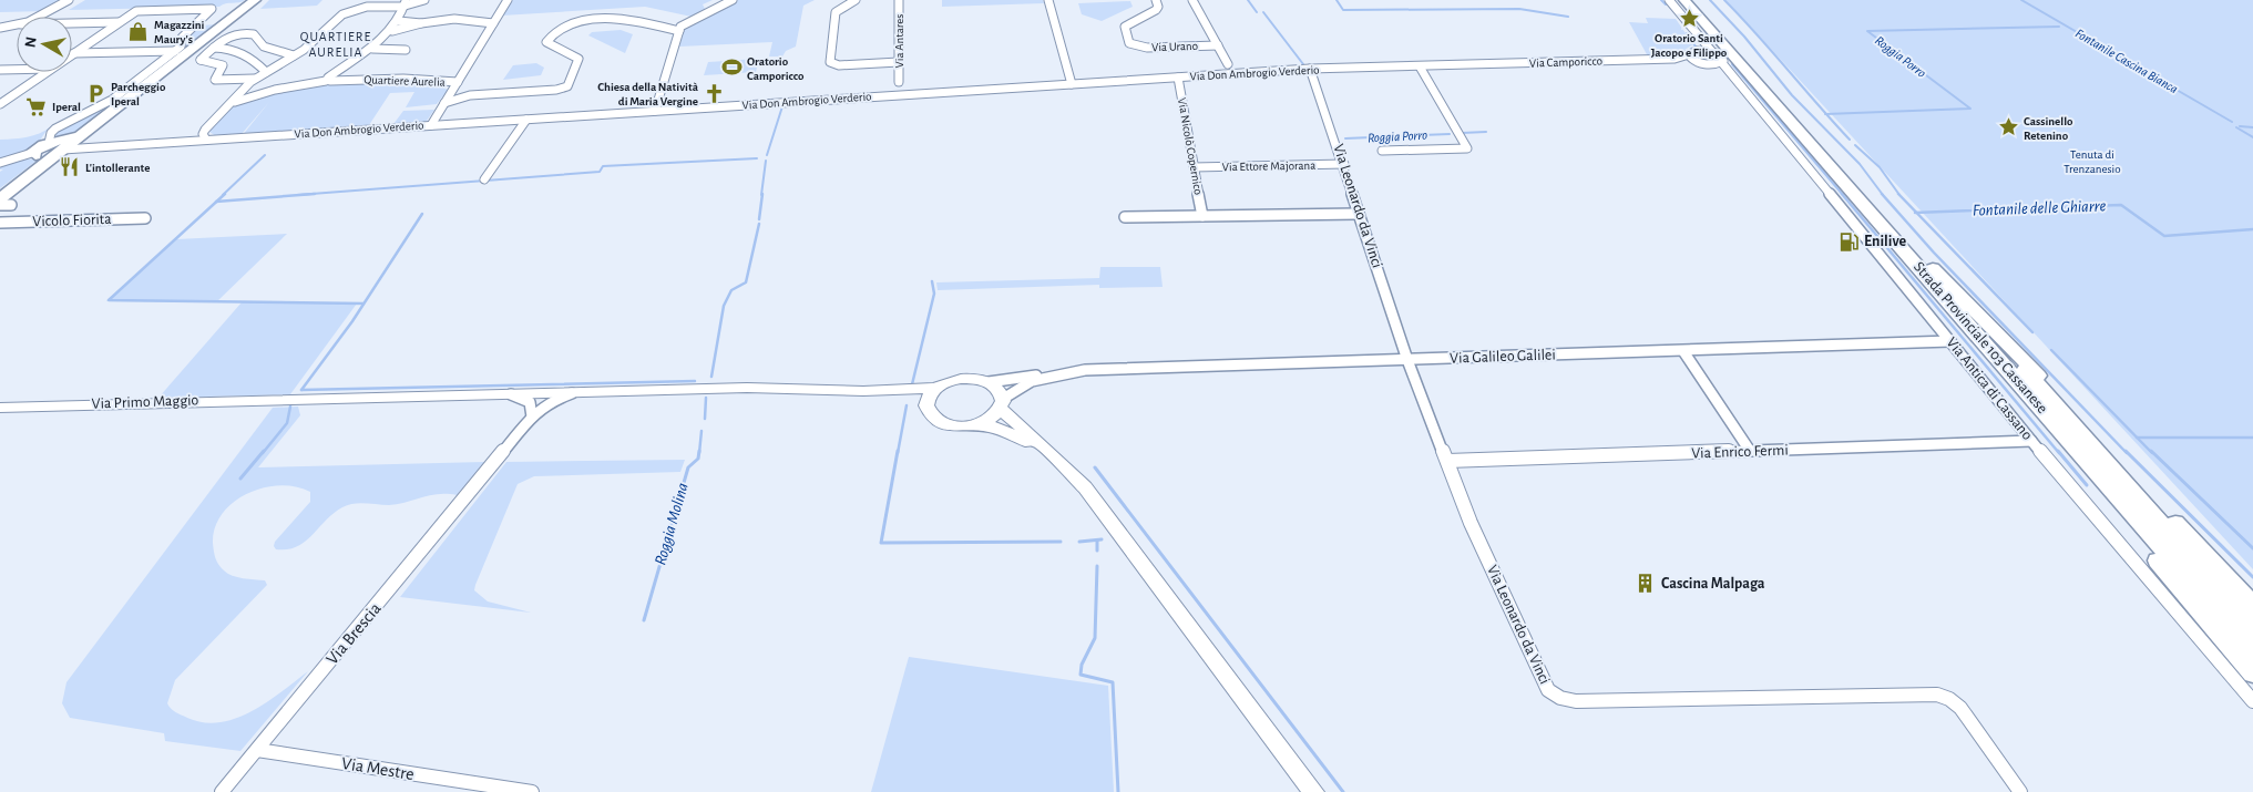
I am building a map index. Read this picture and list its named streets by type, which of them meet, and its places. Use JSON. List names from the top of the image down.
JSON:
{
  "streets": {
    "main road": ["Strada Provinciale 103 Cassanese", "Via Primo Maggio"],
    "street": [
      "Via Antares",
      "Via Urano",
      "Via Camporicco",
      "Via Don Ambrogio Verderio",
      "Quartiere Aurelia",
      "Via Nicolò Copernico",
      "Via Ettore Majorana",
      "Via Leonardo da Vinci",
      "Vicolo Fiorita",
      "Via Galileo Galilei",
      "Via Antica di Cassano",
      "Via Enrico Fermi",
      "Via Brescia",
      "Via Mestre"
    ]
  },
  "crossings": [
    ["Via Camporicco", "Via Don Ambrogio Verderio"],
    ["Via Don Ambrogio Verderio", "Quartiere Aurelia"],
    ["Via Don Ambrogio Verderio", "Via Nicolò Copernico"],
    ["Via Don Ambrogio Verderio", "Via Leonardo da Vinci"],
    ["Via Nicolò Copernico", "Via Ettore Majorana"],
    ["Via Nicolò Copernico", "Via Leonardo da Vinci"],
    ["Via Ettore Majorana", "Via Leonardo da Vinci"],
    ["Via Leonardo da Vinci", "Via Galileo Galilei"],
    ["Via Leonardo da Vinci", "Via Enrico Fermi"],
    ["Via Galileo Galilei", "Via Antica di Cassano"],
    ["Via Antica di Cassano", "Via Enrico Fermi"],
    ["Via Primo Maggio", "Via Brescia"],
    ["Via Brescia", "Via Mestre"]
  ],
  "districts": ["QUARTIERE AURELIA"],
  "water": [
    "Roggia Porro",
    "Fontanile Cascina Bianca",
    "Fontanile delle Ghiarre",
    "Roggia Molina"
  ],
  "parks": ["Tenuta di Trenzanesio"],
  "places": {
    "place": ["Oratorio Santi Jacopo e Filippo", "Cassinello Retenino"],
    "shop": ["Magazzini Maury's"],
    "sports": ["Oratorio Camporicco"],
    "parking": ["Parcheggio Iperal"],
    "church": ["Chiesa della Natività di Maria Vergine"],
    "supermarket": ["Iperal"],
    "restaurant": ["L'intollerante"],
    "fuel station": ["Enilive"],
    "building": ["Cascina Malpaga"]
  },
  "north": "left"
}
